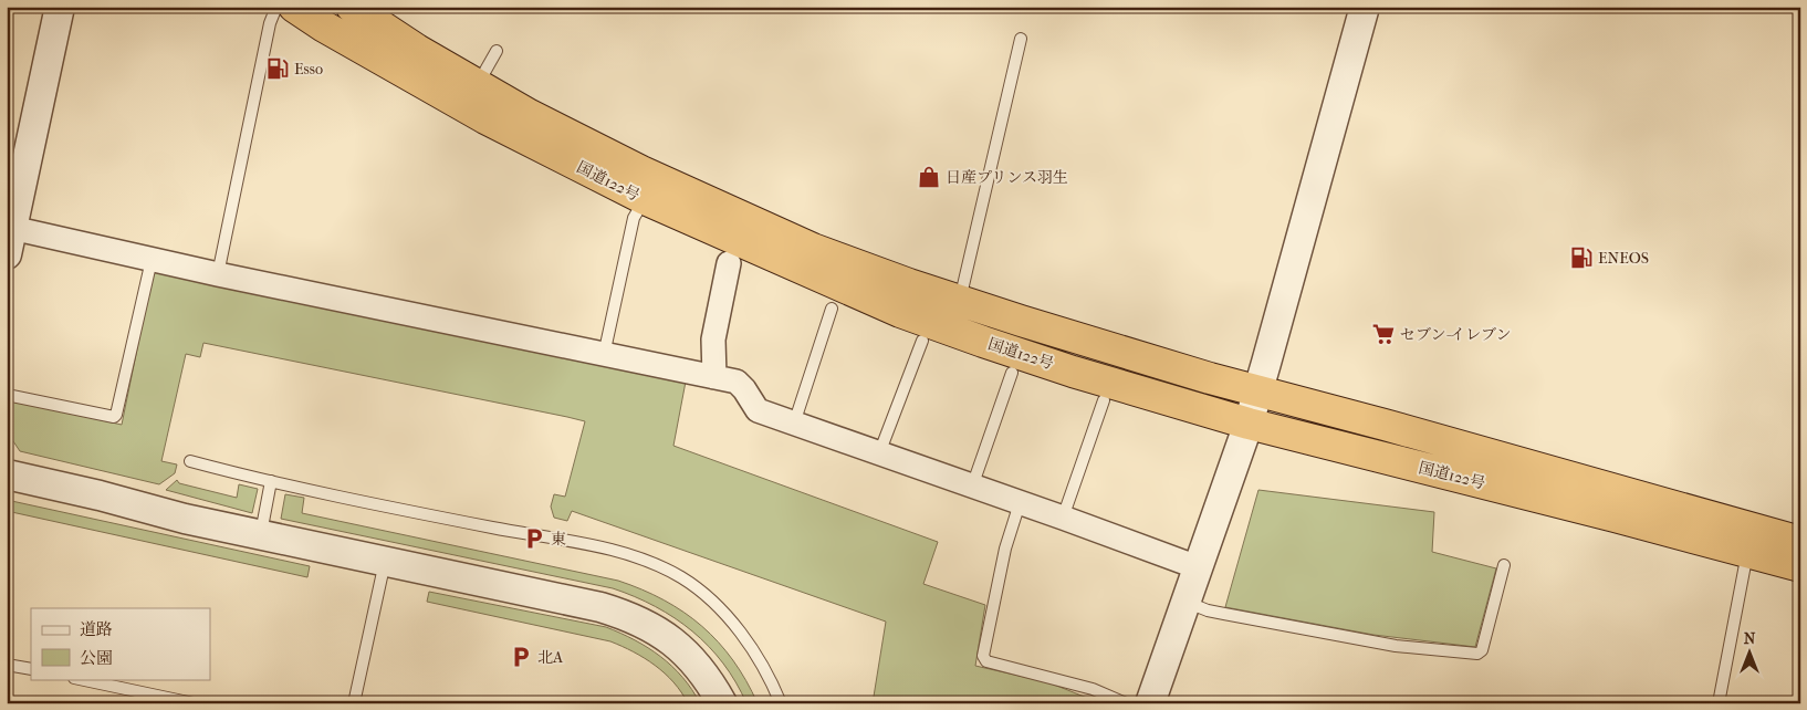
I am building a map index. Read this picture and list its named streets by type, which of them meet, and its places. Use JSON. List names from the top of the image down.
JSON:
{
  "streets": {
    "highway": ["国道122号"]
  },
  "places": {
    "fuel station": ["Esso", "ENEOS"],
    "shop": ["日産プリンス羽生"],
    "supermarket": ["セブン-イレブン"],
    "parking": ["東", "北A"]
  },
  "legend": ["道路", "公園"],
  "north": "top"
}
